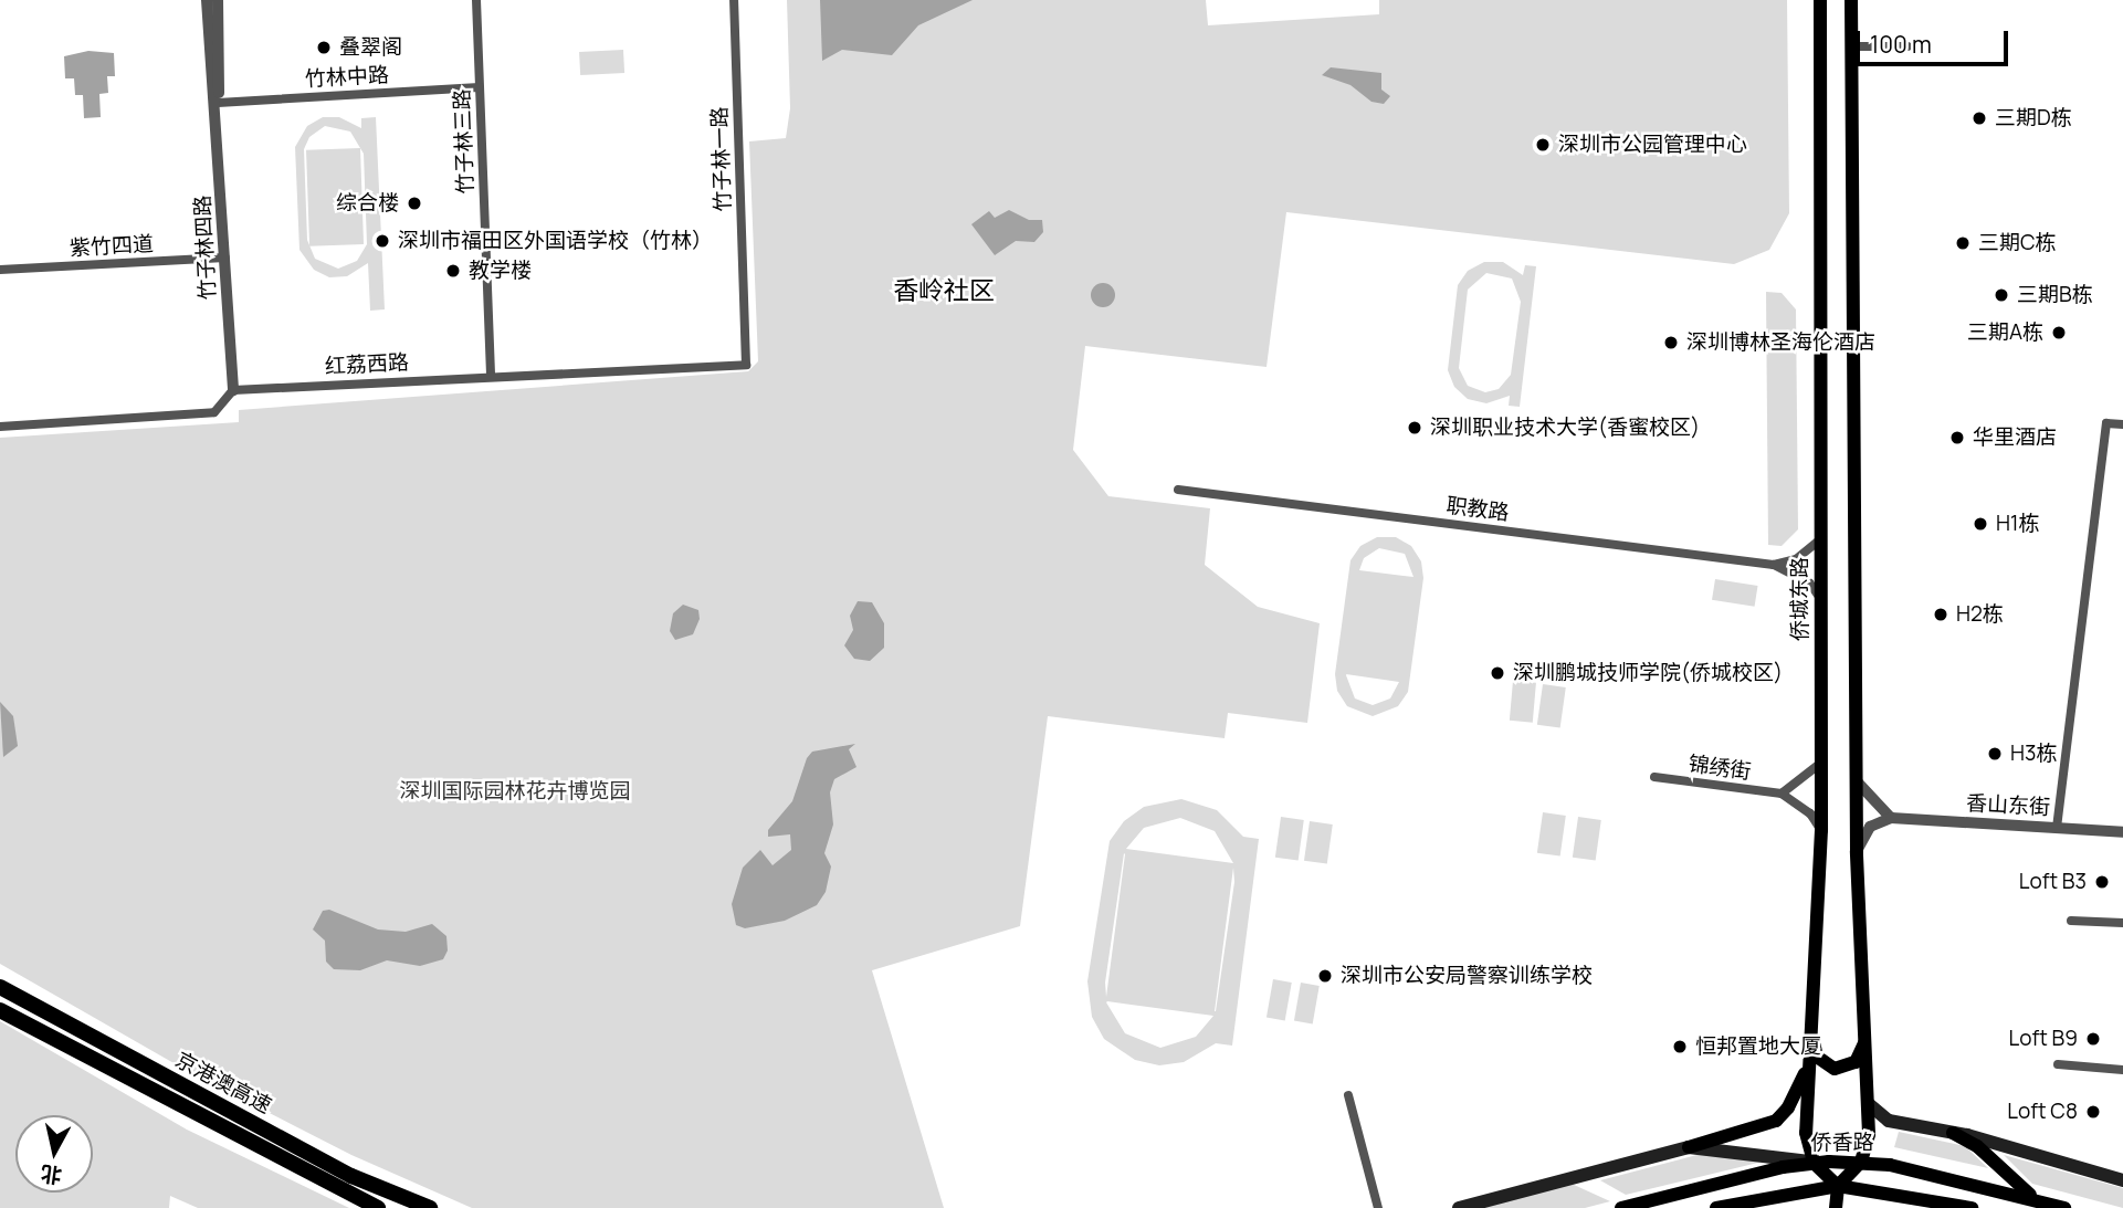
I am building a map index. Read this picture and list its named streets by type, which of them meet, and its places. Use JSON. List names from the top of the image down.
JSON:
{
  "streets": {
    "highway": ["京港澳高速"],
    "main road": ["侨城东路", "侨香路"],
    "street": [
      "竹林中路",
      "竹子林三路",
      "竹子林一路",
      "紫竹四道",
      "竹子林四路",
      "红荔西路",
      "职教路",
      "锦绣街",
      "香山东街"
    ]
  },
  "crossings": [
    ["竹林中路", "竹子林三路"],
    ["竹林中路", "竹子林四路"],
    ["竹子林三路", "红荔西路"],
    ["竹子林一路", "红荔西路"],
    ["紫竹四道", "竹子林四路"],
    ["竹子林四路", "红荔西路"],
    ["职教路", "侨城东路"],
    ["侨城东路", "锦绣街"],
    ["侨城东路", "侨香路"]
  ],
  "districts": ["香岭社区"],
  "parks": ["深圳国际园林花卉博览园"],
  "places": [
    "叠翠阁",
    "三期D栋",
    "深圳市公园管理中心",
    "综合楼",
    "深圳市福田区外国语学校（竹林）",
    "三期C栋",
    "教学楼",
    "三期B栋",
    "三期A栋",
    "深圳博林圣海伦酒店",
    "深圳职业技术大学(香蜜校区)",
    "华里酒店",
    "H1栋",
    "H2栋",
    "深圳鹏城技师学院(侨城校区)",
    "H3栋",
    "Loft B3",
    "深圳市公安局警察训练学校",
    "Loft B9",
    "恒邦置地大厦",
    "Loft C8"
  ],
  "scale_bar": "100 m",
  "north": "bottom"
}
